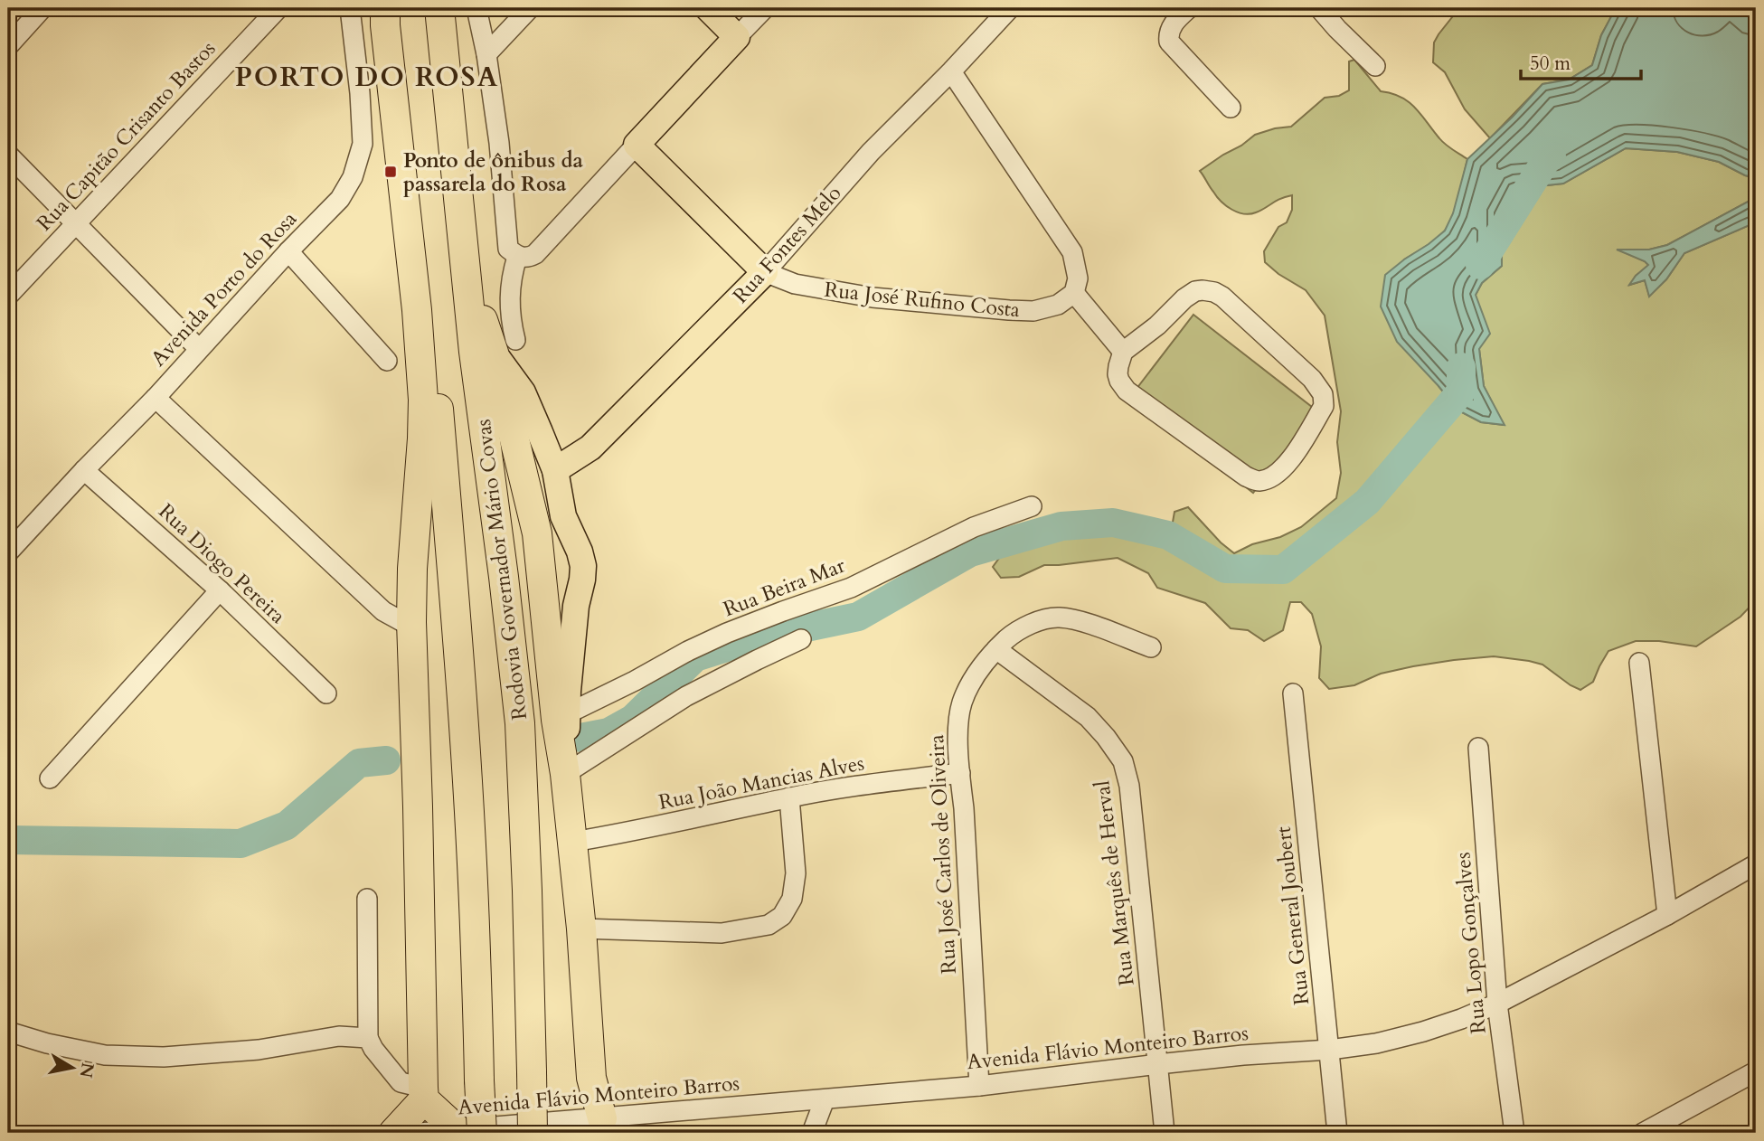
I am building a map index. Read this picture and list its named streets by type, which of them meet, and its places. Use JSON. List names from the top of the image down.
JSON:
{
  "streets": {
    "highway": ["Rodovia Governador Mário Covas"],
    "main road": ["Rua Fontes Melo", "Rua José Rufino Costa"],
    "street": [
      "Rua Capitão Crisanto Bastos",
      "Avenida Porto do Rosa",
      "Rua Diogo Pereira",
      "Rua Beira Mar",
      "Rua João Mancias Alves",
      "Rua José Carlos de Oliveira",
      "Rua Marquês de Herval",
      "Rua General Joubert",
      "Rua Lopo Gonçalves",
      "Avenida Flávio Monteiro Barros"
    ]
  },
  "crossings": [
    ["Rua Fontes Melo", "Rua José Rufino Costa"],
    ["Avenida Porto do Rosa", "Rua Diogo Pereira"],
    ["Rodovia Governador Mário Covas", "Avenida Flávio Monteiro Barros"],
    ["Rua João Mancias Alves", "Rua José Carlos de Oliveira"],
    ["Rua José Carlos de Oliveira", "Rua Marquês de Herval"],
    ["Rua José Carlos de Oliveira", "Avenida Flávio Monteiro Barros"],
    ["Rua Marquês de Herval", "Avenida Flávio Monteiro Barros"],
    ["Rua General Joubert", "Avenida Flávio Monteiro Barros"],
    ["Rua Lopo Gonçalves", "Avenida Flávio Monteiro Barros"]
  ],
  "districts": ["PORTO DO ROSA"],
  "places": {
    "transit": ["Ponto de ônibus da passarela do Rosa"]
  },
  "scale_bar": "50 m",
  "north": "right"
}
